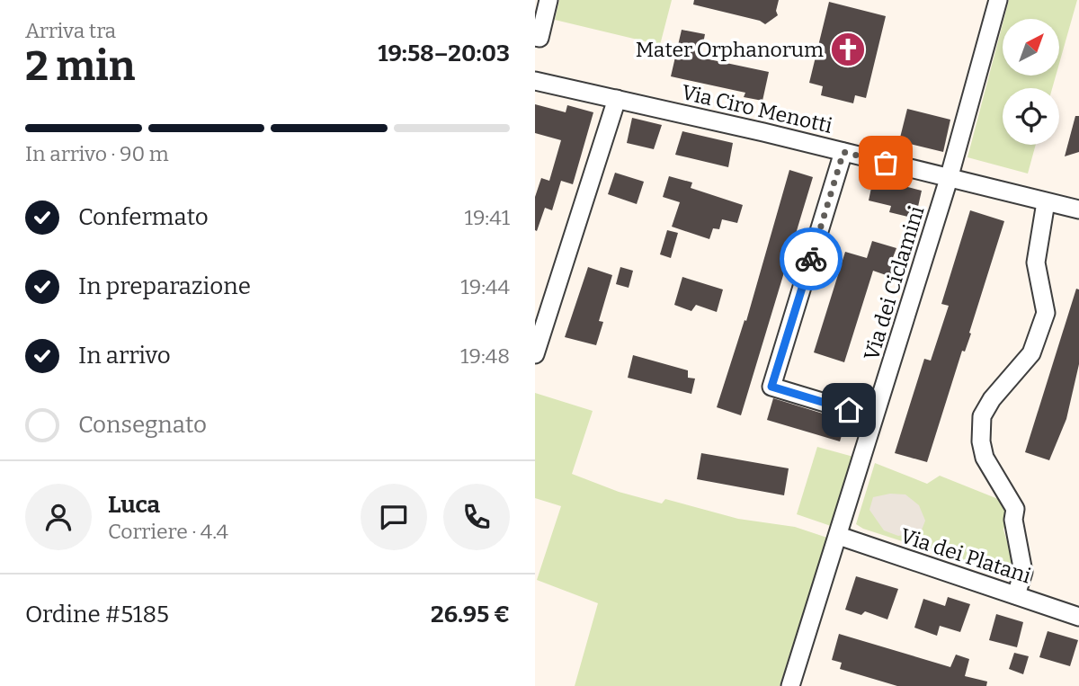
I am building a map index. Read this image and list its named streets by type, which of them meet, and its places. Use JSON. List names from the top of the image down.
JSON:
{
  "streets": {
    "street": ["Via Ciro Menotti", "Via dei Ciclamini", "Via dei Platani"]
  },
  "crossings": [
    ["Via Ciro Menotti", "Via dei Ciclamini"],
    ["Via dei Ciclamini", "Via dei Platani"]
  ],
  "places": {
    "church": ["Mater Orphanorum"]
  },
  "north": "top right",
  "page": {
    "heading": ["2 min", "Arriva tra", "19:58–20:03"],
    "panel": [
      "Luca",
      "Corriere · 4.4",
      "Ordine #5185",
      "26.95 €"
    ],
    "bar": "In arrivo · 90 m",
    "list": [
      ["Confermato", "19:41"],
      ["In preparazione", "19:44"],
      ["In arrivo", "19:48"],
      "Consegnato"
    ]
  }
}
